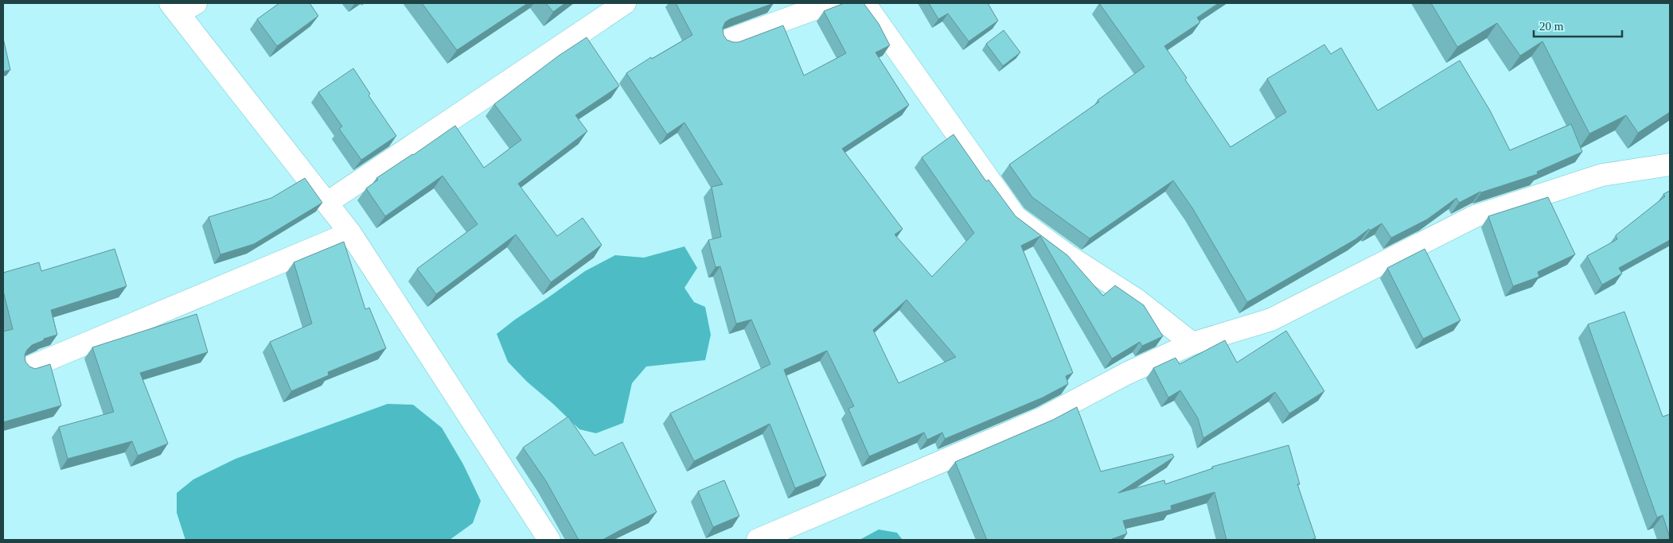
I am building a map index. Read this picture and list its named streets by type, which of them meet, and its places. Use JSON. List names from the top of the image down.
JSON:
{
  "scale_bar": "20 m"
}
